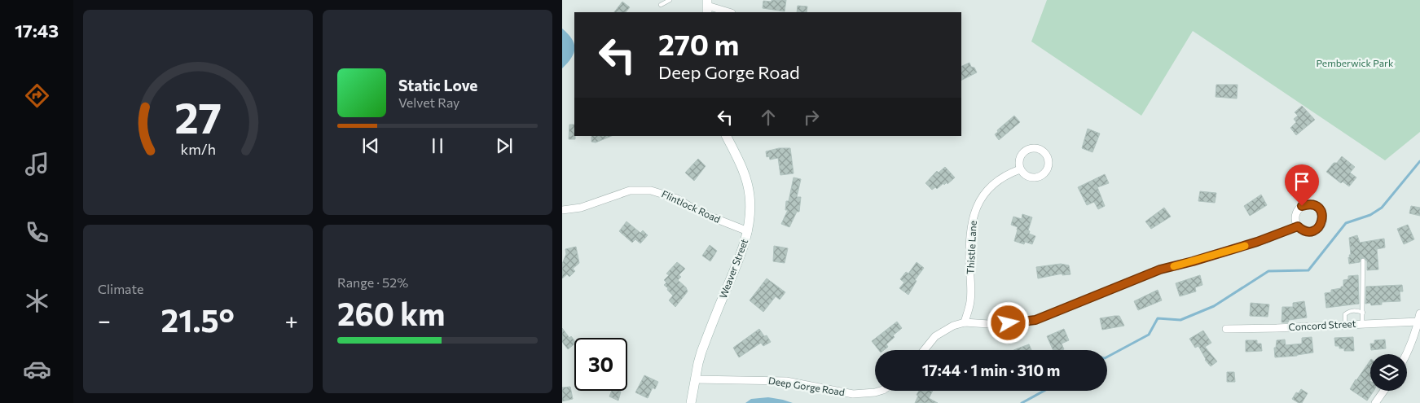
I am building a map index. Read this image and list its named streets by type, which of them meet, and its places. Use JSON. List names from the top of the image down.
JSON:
{
  "streets": {
    "street": [
      "Flintlock Road",
      "Thistle Lane",
      "Weaver Street",
      "Concord Street",
      "Deep Gorge Road"
    ]
  },
  "crossings": [
    ["Flintlock Road", "Weaver Street"],
    ["Weaver Street", "Deep Gorge Road"]
  ],
  "parks": ["Pemberwick Park"],
  "page": {
    "tabs": "17:43",
    "turn": ["270 m", "Deep Gorge Road"],
    "song": ["Static Love", "Velvet Ray"],
    "tile": [
      "Climate",
      ["Range · 52%", "260 km"]
    ],
    "heat": ["−", "21.5°", "+"],
    "limit": "30",
    "trip": "17:44 · 1 min · 310 m",
    "gauge": ["27", "km/h"]
  }
}
